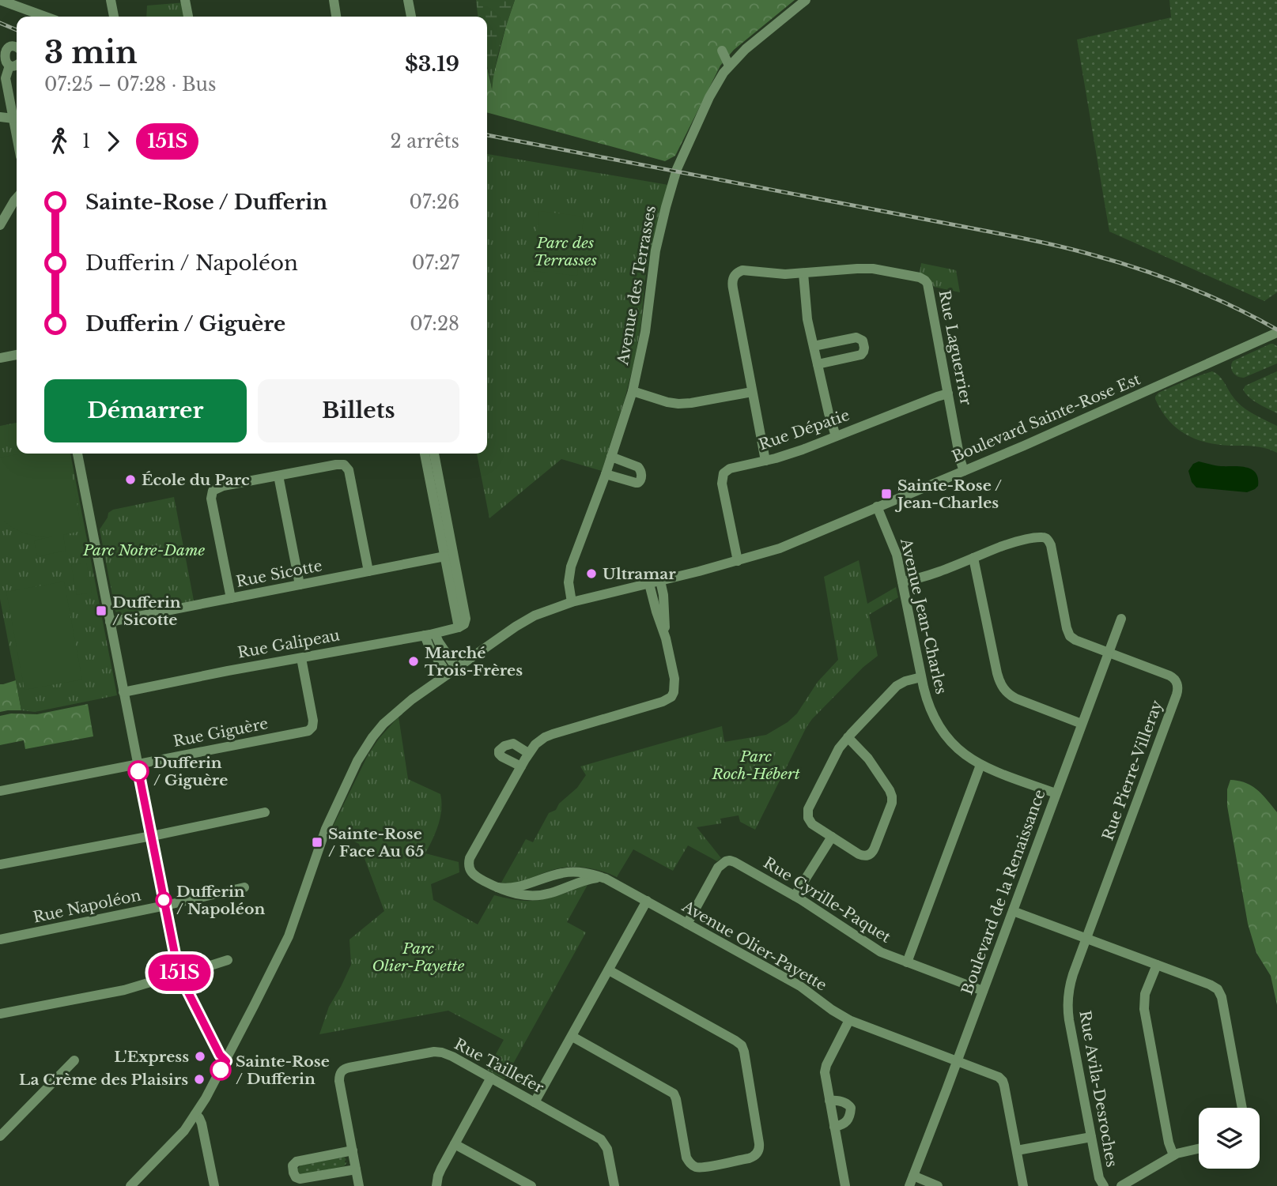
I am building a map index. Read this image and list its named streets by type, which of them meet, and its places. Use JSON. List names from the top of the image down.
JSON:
{
  "streets": {
    "street": [
      "Avenue des Terrasses",
      "Rue Laguerrier",
      "Boulevard Sainte-Rose Est",
      "Rue Dépatie",
      "Rue Sicotte",
      "Avenue Jean-Charles",
      "Rue Galipeau",
      "Rue Giguère",
      "Rue Pierre-Villeray",
      "Boulevard de la Renaissance",
      "Rue Cyrille-Paquet",
      "Rue Napoléon",
      "Avenue Olier-Payette",
      "Rue Taillefer",
      "Rue Avila-Desroches"
    ]
  },
  "crossings": [
    ["Avenue des Terrasses", "Boulevard Sainte-Rose Est"],
    ["Rue Laguerrier", "Boulevard Sainte-Rose Est"],
    ["Rue Laguerrier", "Rue Dépatie"],
    ["Boulevard Sainte-Rose Est", "Rue Dépatie"],
    ["Boulevard Sainte-Rose Est", "Avenue Jean-Charles"],
    ["Rue Sicotte", "Rue Galipeau"],
    ["Avenue Jean-Charles", "Boulevard de la Renaissance"],
    ["Rue Galipeau", "Rue Giguère"],
    ["Rue Pierre-Villeray", "Boulevard de la Renaissance"],
    ["Rue Pierre-Villeray", "Rue Avila-Desroches"],
    ["Boulevard de la Renaissance", "Rue Cyrille-Paquet"],
    ["Boulevard de la Renaissance", "Avenue Olier-Payette"],
    ["Rue Cyrille-Paquet", "Avenue Olier-Payette"]
  ],
  "parks": [
    "Parc des Terrasses",
    "Parc Notre-Dame",
    "Parc Roch-Hébert",
    "Parc Olier-Payette"
  ],
  "places": {
    "other": [
      "École du Parc",
      "Ultramar",
      "Marché Trois-Frères",
      "Dufferin / Giguère",
      "Dufferin / Napoléon",
      "L'Express",
      "Sainte-Rose / Dufferin",
      "La Crème des Plaisirs"
    ],
    "transit": ["Sainte-Rose / Jean-Charles", "Dufferin / Sicotte", "Sainte-Rose / Face Au 65"]
  },
  "lines": ["bus line 151S"],
  "page": {
    "on_map": "151S",
    "heading": ["3 min", "07:25 – 07:28 · Bus", "$3.19"],
    "legs": ["1", "151S", "2 arrêts"],
    "list": [
      {
        "name": "Sainte-Rose / Dufferin",
        "value": "07:26"
      },
      {
        "name": "Dufferin / Napoléon",
        "value": "07:27"
      },
      {
        "name": "Dufferin / Giguère",
        "value": "07:28"
      }
    ],
    "buttons": ["Démarrer", "Billets"]
  }
}
